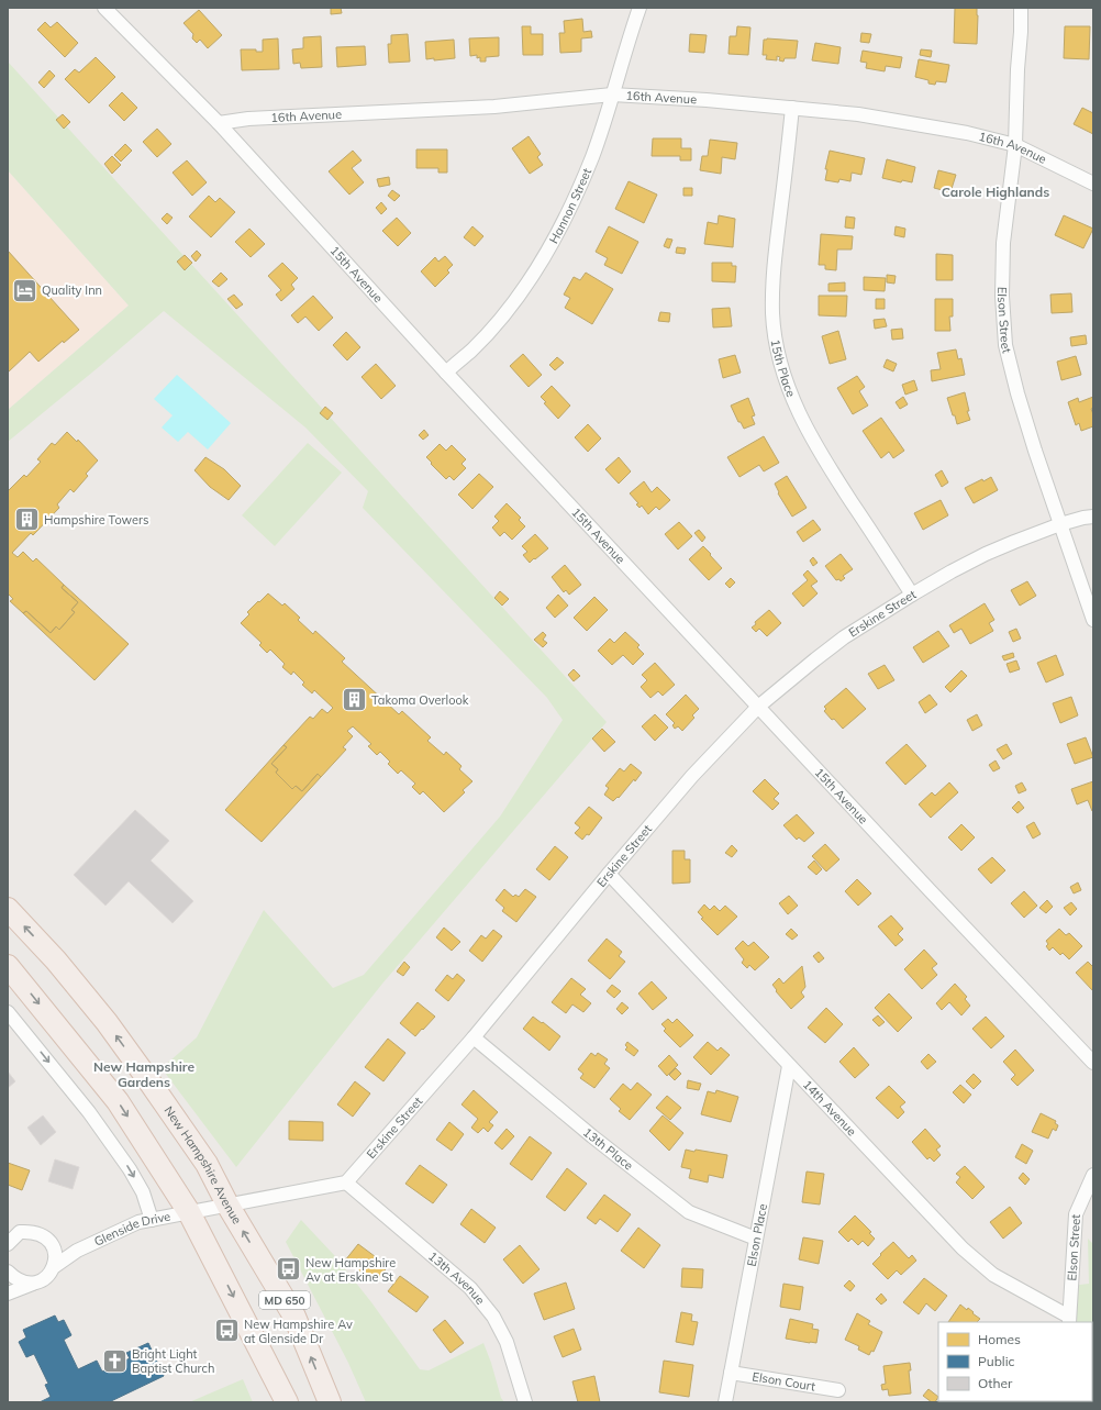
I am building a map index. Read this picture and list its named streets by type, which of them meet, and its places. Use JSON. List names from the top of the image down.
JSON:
{
  "streets": {
    "main road": ["New Hampshire Avenue", "MD 650"],
    "street": [
      "16th Avenue",
      "Hannon Street",
      "15th Avenue",
      "Elson Street",
      "15th Place",
      "Erskine Street",
      "14th Avenue",
      "13th Place",
      "Glenside Drive",
      "Elson Place",
      "13th Avenue",
      "Elson Court"
    ]
  },
  "crossings": [
    ["16th Avenue", "Hannon Street"],
    ["16th Avenue", "15th Avenue"],
    ["16th Avenue", "Elson Street"],
    ["16th Avenue", "15th Place"],
    ["Hannon Street", "15th Avenue"],
    ["15th Avenue", "Erskine Street"],
    ["Elson Street", "Erskine Street"],
    ["Elson Street", "14th Avenue"],
    ["15th Place", "Erskine Street"],
    ["Erskine Street", "14th Avenue"],
    ["Erskine Street", "13th Place"],
    ["Erskine Street", "13th Avenue"],
    ["14th Avenue", "Elson Place"],
    ["13th Place", "Elson Place"],
    ["Glenside Drive", "MD 650"],
    ["Elson Place", "Elson Court"]
  ],
  "districts": ["Carole Highlands", "New Hampshire Gardens"],
  "places": {
    "hotel": ["Quality Inn"],
    "building": ["Hampshire Towers", "Takoma Overlook"],
    "bus stop": ["New Hampshire Av at Erskine St", "New Hampshire Av at Glenside Dr"],
    "church": ["Bright Light Baptist Church"]
  },
  "legend": ["Homes", "Public", "Other"]
}
